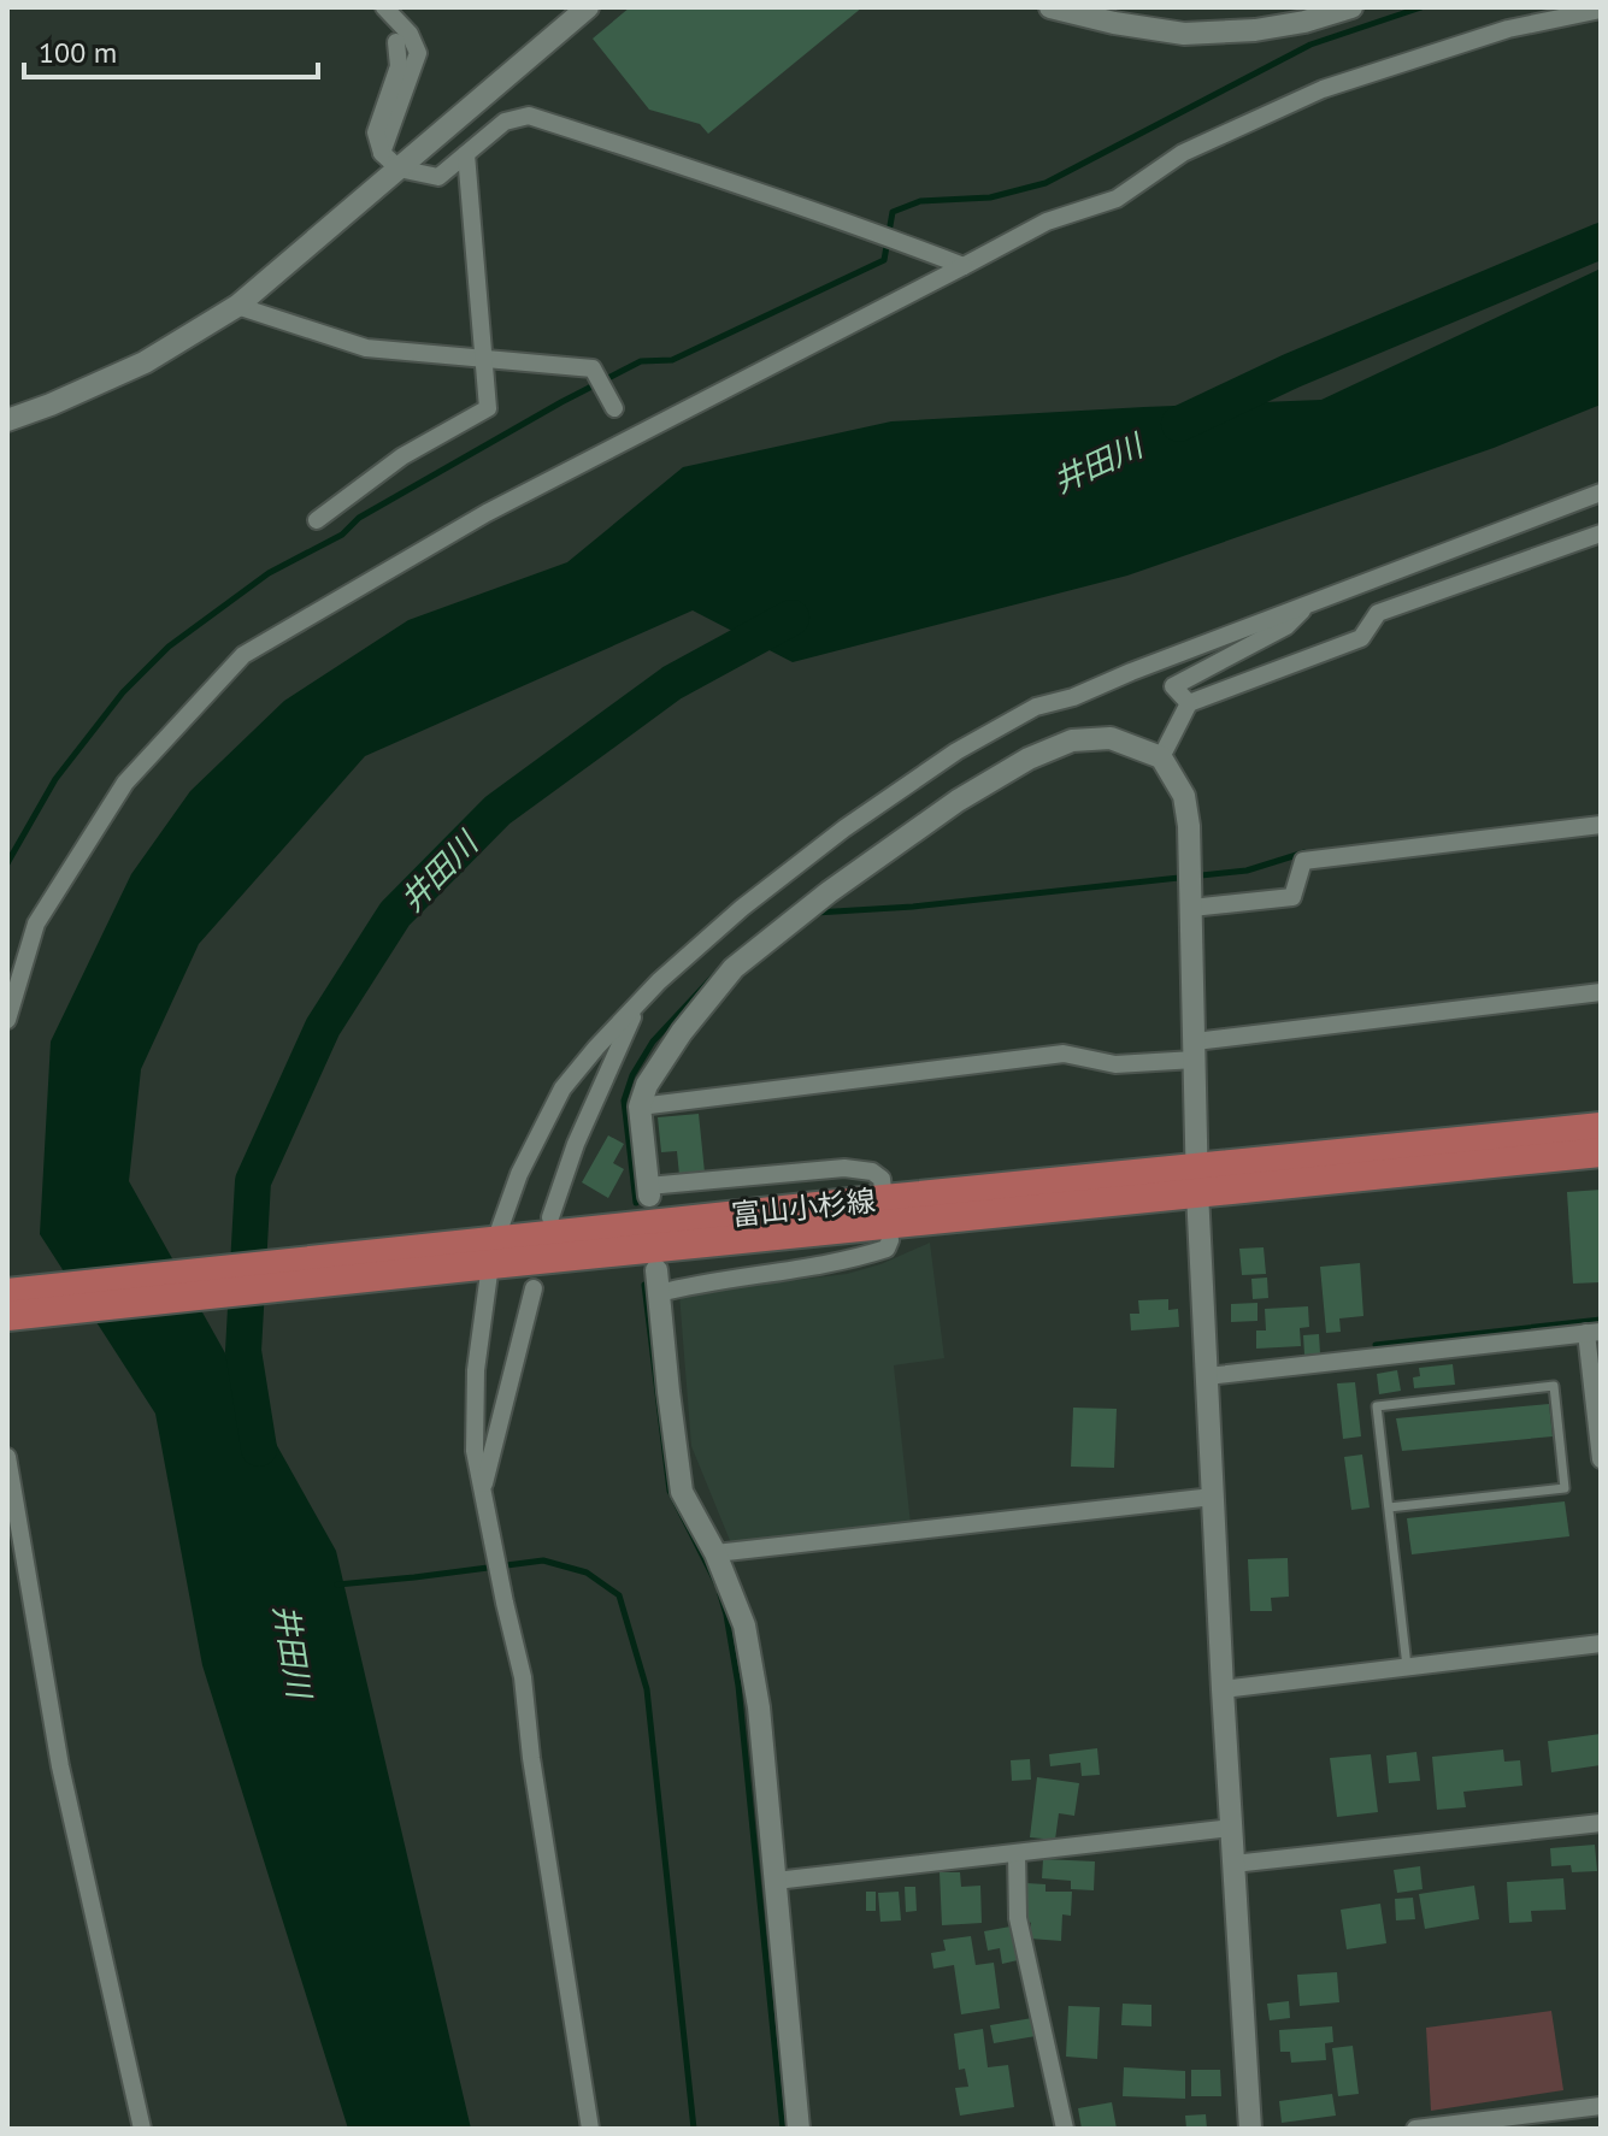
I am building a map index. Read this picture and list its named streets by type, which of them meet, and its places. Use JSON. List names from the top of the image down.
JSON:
{
  "streets": {
    "main road": ["富山小杉線"]
  },
  "water": ["井田川"],
  "scale_bar": "100 m"
}
